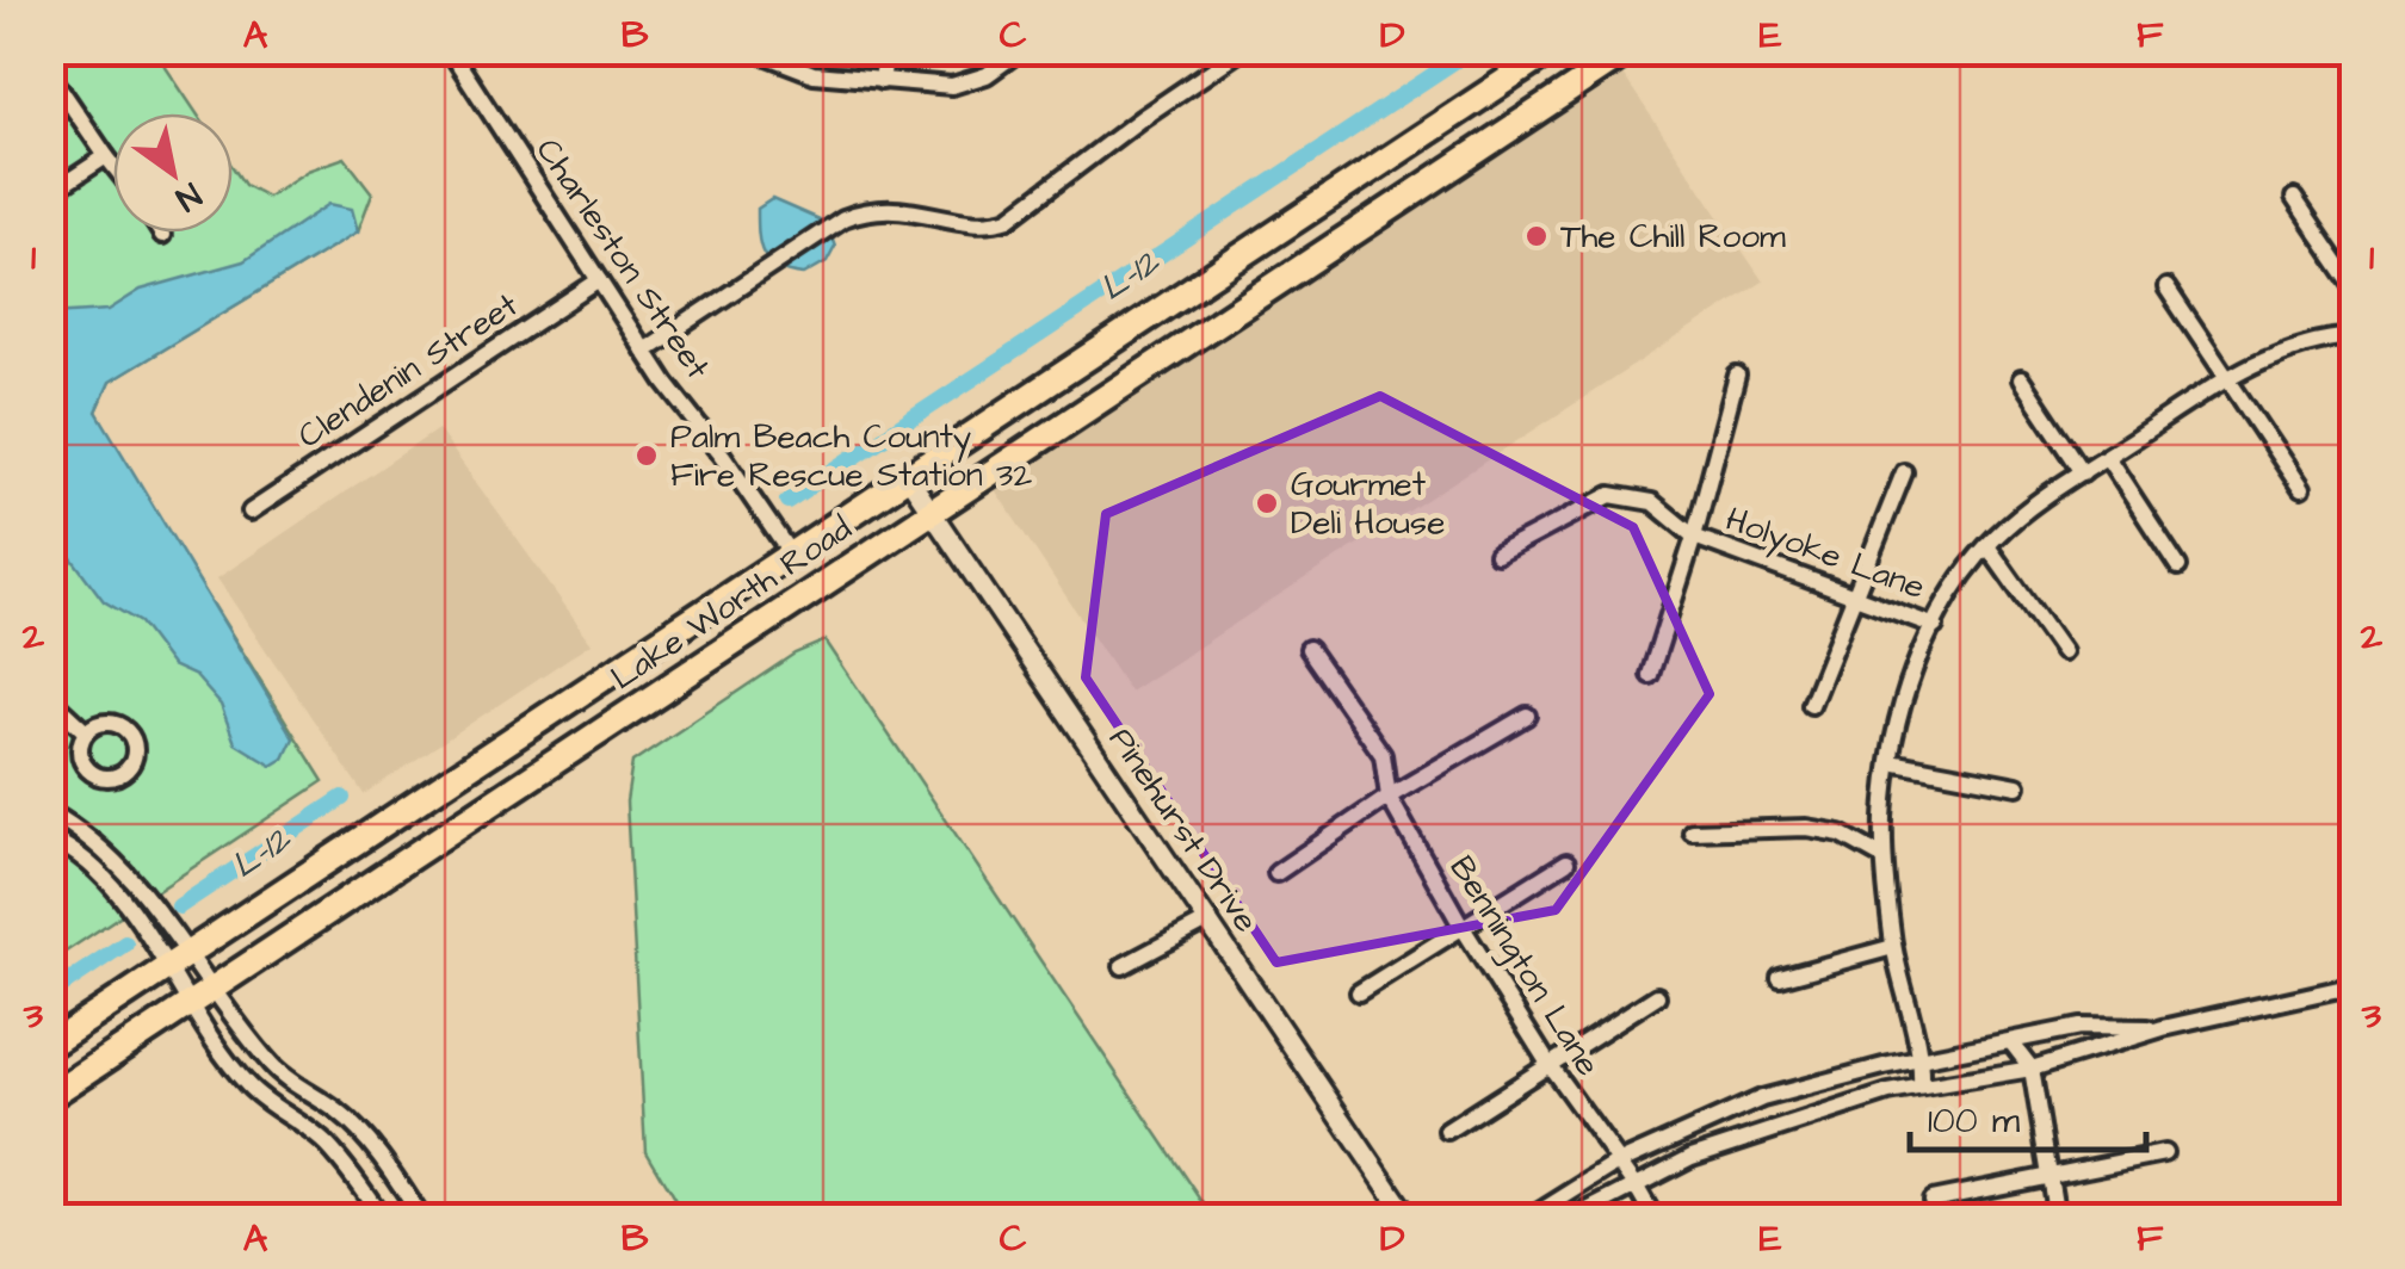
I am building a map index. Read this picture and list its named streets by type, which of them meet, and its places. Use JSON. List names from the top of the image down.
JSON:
{
  "streets": {
    "main road": ["Lake Worth Road"],
    "street": [
      "Charleston Street",
      "Clendenin Street",
      "Holyoke Lane",
      "Pinehurst Drive",
      "Bennington Lane"
    ]
  },
  "crossings": [
    ["Charleston Street", "Clendenin Street"],
    ["Charleston Street", "Lake Worth Road"],
    ["Lake Worth Road", "Pinehurst Drive"]
  ],
  "water": ["L-12"],
  "places": ["The Chill Room", "Palm Beach County Fire Rescue Station 32", "Gourmet Deli House"],
  "scale_bar": "100 m",
  "north": "bottom right",
  "grid": {
    "columns": [
      "A",
      "B",
      "C",
      "D",
      "E",
      "F"
    ],
    "rows": ["1", "2", "3"]
  }
}
